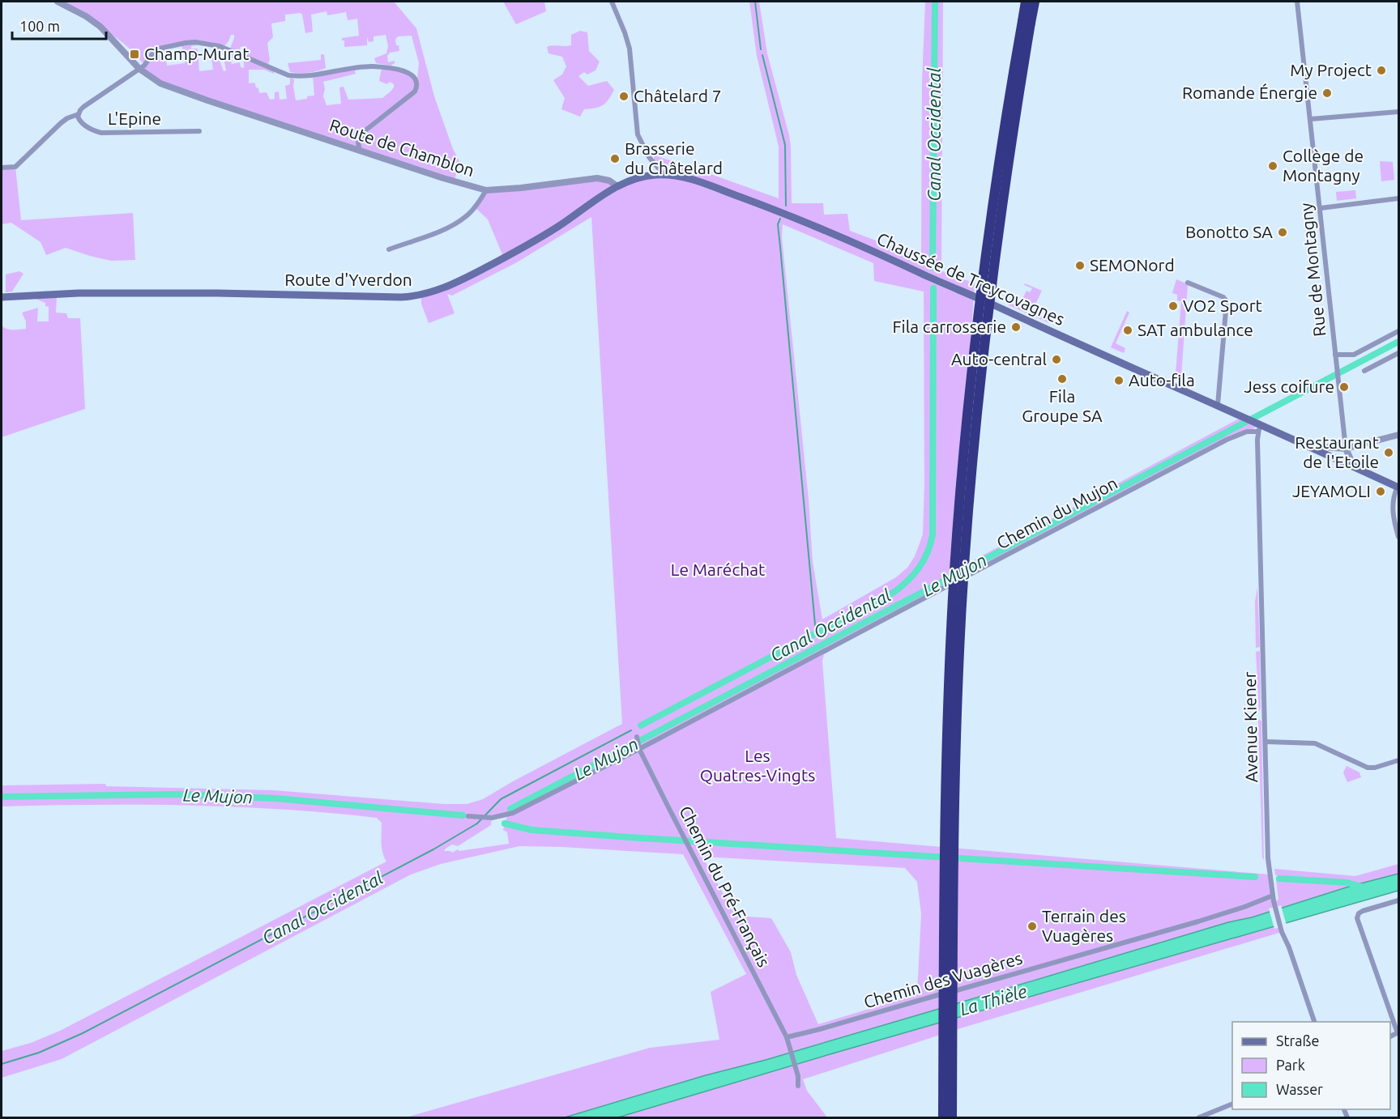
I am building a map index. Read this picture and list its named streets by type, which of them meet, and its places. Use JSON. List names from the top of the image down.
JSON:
{
  "streets": {
    "main road": ["Chaussée de Treycovagnes", "Route d'Yverdon"],
    "street": [
      "L'Epine",
      "Route de Chamblon",
      "Rue de Montagny",
      "Chemin du Mujon",
      "Avenue Kiener",
      "Chemin du Pré-Français",
      "Chemin des Vuagères"
    ]
  },
  "crossings": [
    ["L'Epine", "Route de Chamblon"],
    ["Route de Chamblon", "Route d'Yverdon"],
    ["Chaussée de Treycovagnes", "Chemin du Mujon"],
    ["Chaussée de Treycovagnes", "Avenue Kiener"],
    ["Chemin du Mujon", "Avenue Kiener"],
    ["Chemin du Mujon", "Chemin du Pré-Français"],
    ["Avenue Kiener", "Chemin des Vuagères"],
    ["Chemin du Pré-Français", "Chemin des Vuagères"]
  ],
  "water": ["Canal Occidental", "Le Mujon", "La Thièle"],
  "parks": ["Le Maréchat", "Les Quatres-Vingts"],
  "places": {
    "transit": ["Champ-Murat"],
    "other": [
      "My Project",
      "Romande Énergie",
      "Châtelard 7",
      "Brasserie du Châtelard",
      "Collège de Montagny",
      "Bonotto SA",
      "SEMONord",
      "VO2 Sport",
      "Fila carrosserie",
      "SAT ambulance",
      "Auto-central",
      "Fila Groupe SA",
      "Auto-fila",
      "Jess coifure",
      "Restaurant de l'Etoile",
      "JEYAMOLI",
      "Terrain des Vuagères"
    ]
  },
  "legend": ["Straße", "Park", "Wasser"],
  "scale_bar": "100 m"
}
